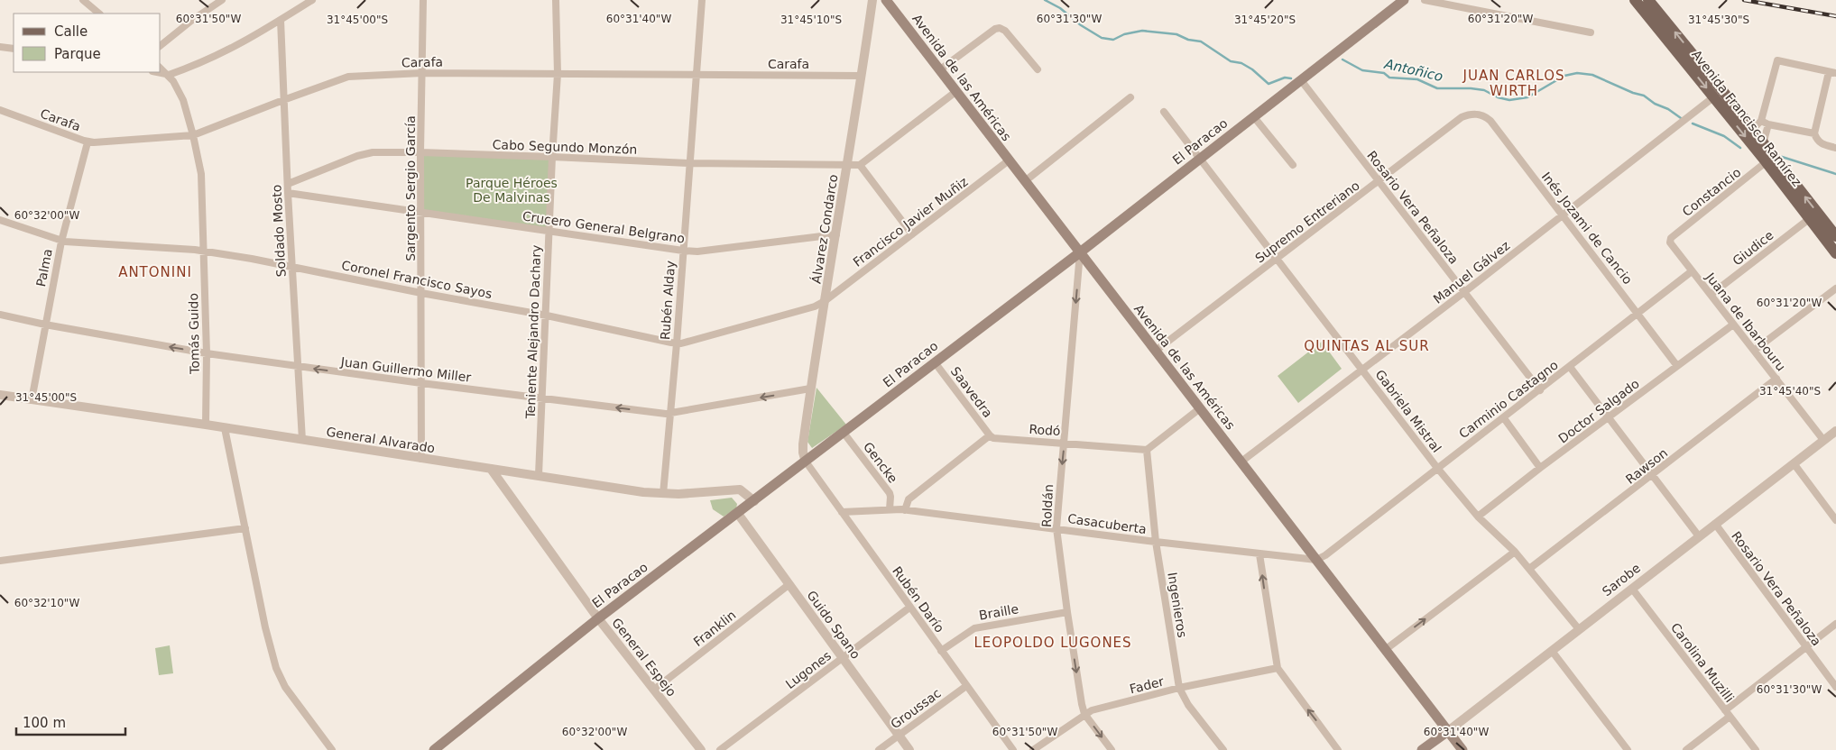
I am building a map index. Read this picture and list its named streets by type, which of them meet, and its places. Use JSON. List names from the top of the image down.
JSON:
{
  "streets": {
    "main road": [
      "Avenida de las Américas",
      "Avenida Francisco Ramírez",
      "El Paracao",
      "Sarobe"
    ],
    "street": [
      "Carafa",
      "Cabo Segundo Monzón",
      "Sargento Sergio García",
      "Constancio",
      "Rosario Vera Peñaloza",
      "Francisco Javier Muñiz",
      "Supremo Entreriano",
      "Crucero General Belgrano",
      "Inés Jozami de Cancio",
      "Álvarez Condarco",
      "Soldado Mosto",
      "Giudice",
      "Palma",
      "Manuel Gálvez",
      "Coronel Francisco Sayos",
      "Rubén Alday",
      "Juana de Ibarbouru",
      "Teniente Alejandro Dachary",
      "Tomás Guido",
      "Juan Guillermo Miller",
      "Saavedra",
      "Carminio Castagno",
      "Gabriela Mistral",
      "Doctor Salgado",
      "Rodó",
      "General Alvarado",
      "Gencke",
      "Rawson",
      "Roldán",
      "Casacuberta",
      "Rubén Darío",
      "Ingenieros",
      "Braille",
      "Guido Spano",
      "Franklin",
      "General Espejo",
      "Carolina Muzilli",
      "Lugones",
      "Fader",
      "Groussac"
    ]
  },
  "crossings": [
    ["Carafa", "Sargento Sergio García"],
    ["Carafa", "Álvarez Condarco"],
    ["Carafa", "Soldado Mosto"],
    ["Carafa", "Palma"],
    ["Carafa", "Rubén Alday"],
    ["Carafa", "Teniente Alejandro Dachary"],
    ["Carafa", "Tomás Guido"],
    ["Avenida de las Américas", "El Paracao"],
    ["Avenida de las Américas", "Francisco Javier Muñiz"],
    ["Avenida de las Américas", "Supremo Entreriano"],
    ["Avenida de las Américas", "Manuel Gálvez"],
    ["Avenida de las Américas", "Carminio Castagno"],
    ["Avenida de las Américas", "Roldán"],
    ["Avenida de las Américas", "Casacuberta"],
    ["Avenida de las Américas", "Sarobe"],
    ["Avenida Francisco Ramírez", "Constancio"],
    ["Avenida Francisco Ramírez", "Giudice"],
    ["Avenida Francisco Ramírez", "Manuel Gálvez"],
    ["El Paracao", "Rosario Vera Peñaloza"],
    ["El Paracao", "Álvarez Condarco"],
    ["El Paracao", "Saavedra"],
    ["El Paracao", "Gabriela Mistral"],
    ["El Paracao", "General Alvarado"],
    ["El Paracao", "Gencke"],
    ["El Paracao", "Roldán"],
    ["El Paracao", "Rubén Darío"],
    ["El Paracao", "Guido Spano"],
    ["El Paracao", "General Espejo"],
    ["Cabo Segundo Monzón", "Sargento Sergio García"],
    ["Cabo Segundo Monzón", "Álvarez Condarco"],
    ["Cabo Segundo Monzón", "Soldado Mosto"],
    ["Cabo Segundo Monzón", "Rubén Alday"],
    ["Cabo Segundo Monzón", "Teniente Alejandro Dachary"],
    ["Sargento Sergio García", "Crucero General Belgrano"],
    ["Sargento Sergio García", "Coronel Francisco Sayos"],
    ["Sargento Sergio García", "Juan Guillermo Miller"],
    ["Sargento Sergio García", "General Alvarado"],
    ["Constancio", "Juana de Ibarbouru"],
    ["Rosario Vera Peñaloza", "Supremo Entreriano"],
    ["Rosario Vera Peñaloza", "Manuel Gálvez"],
    ["Rosario Vera Peñaloza", "Carminio Castagno"],
    ["Rosario Vera Peñaloza", "Sarobe"],
    ["Francisco Javier Muñiz", "Álvarez Condarco"],
    ["Francisco Javier Muñiz", "Coronel Francisco Sayos"],
    ["Supremo Entreriano", "Inés Jozami de Cancio"],
    ["Supremo Entreriano", "Gabriela Mistral"],
    ["Crucero General Belgrano", "Álvarez Condarco"],
    ["Crucero General Belgrano", "Soldado Mosto"],
    ["Crucero General Belgrano", "Rubén Alday"],
    ["Crucero General Belgrano", "Teniente Alejandro Dachary"],
    ["Inés Jozami de Cancio", "Manuel Gálvez"],
    ["Inés Jozami de Cancio", "Carminio Castagno"],
    ["Inés Jozami de Cancio", "Doctor Salgado"],
    ["Álvarez Condarco", "Coronel Francisco Sayos"],
    ["Álvarez Condarco", "Juan Guillermo Miller"],
    ["Álvarez Condarco", "Rubén Darío"],
    ["Soldado Mosto", "Coronel Francisco Sayos"],
    ["Soldado Mosto", "Juan Guillermo Miller"],
    ["Soldado Mosto", "General Alvarado"],
    ["Giudice", "Juana de Ibarbouru"],
    ["Palma", "Coronel Francisco Sayos"],
    ["Palma", "Juan Guillermo Miller"],
    ["Palma", "General Alvarado"],
    ["Manuel Gálvez", "Gabriela Mistral"],
    ["Coronel Francisco Sayos", "Rubén Alday"],
    ["Coronel Francisco Sayos", "Teniente Alejandro Dachary"],
    ["Coronel Francisco Sayos", "Tomás Guido"],
    ["Rubén Alday", "Juan Guillermo Miller"],
    ["Rubén Alday", "General Alvarado"],
    ["Juana de Ibarbouru", "Carminio Castagno"],
    ["Juana de Ibarbouru", "Doctor Salgado"],
    ["Juana de Ibarbouru", "Rawson"],
    ["Juana de Ibarbouru", "Sarobe"],
    ["Teniente Alejandro Dachary", "Juan Guillermo Miller"],
    ["Teniente Alejandro Dachary", "General Alvarado"],
    ["Tomás Guido", "Juan Guillermo Miller"],
    ["Tomás Guido", "General Alvarado"],
    ["Saavedra", "Rodó"],
    ["Carminio Castagno", "Gabriela Mistral"],
    ["Carminio Castagno", "Casacuberta"],
    ["Gabriela Mistral", "Doctor Salgado"],
    ["Gabriela Mistral", "Rawson"],
    ["Gabriela Mistral", "Sarobe"],
    ["Rodó", "Roldán"],
    ["Rodó", "Ingenieros"],
    ["General Alvarado", "General Espejo"],
    ["Gencke", "Casacuberta"],
    ["Roldán", "Casacuberta"],
    ["Roldán", "Braille"],
    ["Roldán", "Fader"],
    ["Casacuberta", "Rubén Darío"],
    ["Casacuberta", "Ingenieros"],
    ["Sarobe", "Carolina Muzilli"],
    ["Rubén Darío", "Braille"],
    ["Rubén Darío", "Lugones"],
    ["Rubén Darío", "Groussac"],
    ["Ingenieros", "Fader"],
    ["Guido Spano", "Franklin"],
    ["Guido Spano", "Lugones"],
    ["Guido Spano", "Groussac"],
    ["Franklin", "General Espejo"]
  ],
  "one_way": ["Juan Guillermo Miller", "Roldán"],
  "districts": [
    "JUAN CARLOS WIRTH",
    "ANTONINI",
    "QUINTAS AL SUR",
    "LEOPOLDO LUGONES"
  ],
  "water": ["Antoñico"],
  "parks": ["Parque Héroes De Malvinas"],
  "legend": ["Calle", "Parque"],
  "scale_bar": "100 m",
  "coordinates": [
    "60°31'50\"W",
    "60°31'40\"W",
    "60°31'30\"W",
    "60°31'20\"W",
    "31°45'00\"S",
    "31°45'10\"S",
    "31°45'20\"S",
    "31°45'30\"S",
    "60°32'00\"W",
    "31°45'40\"S",
    "60°32'10\"W"
  ]
}
